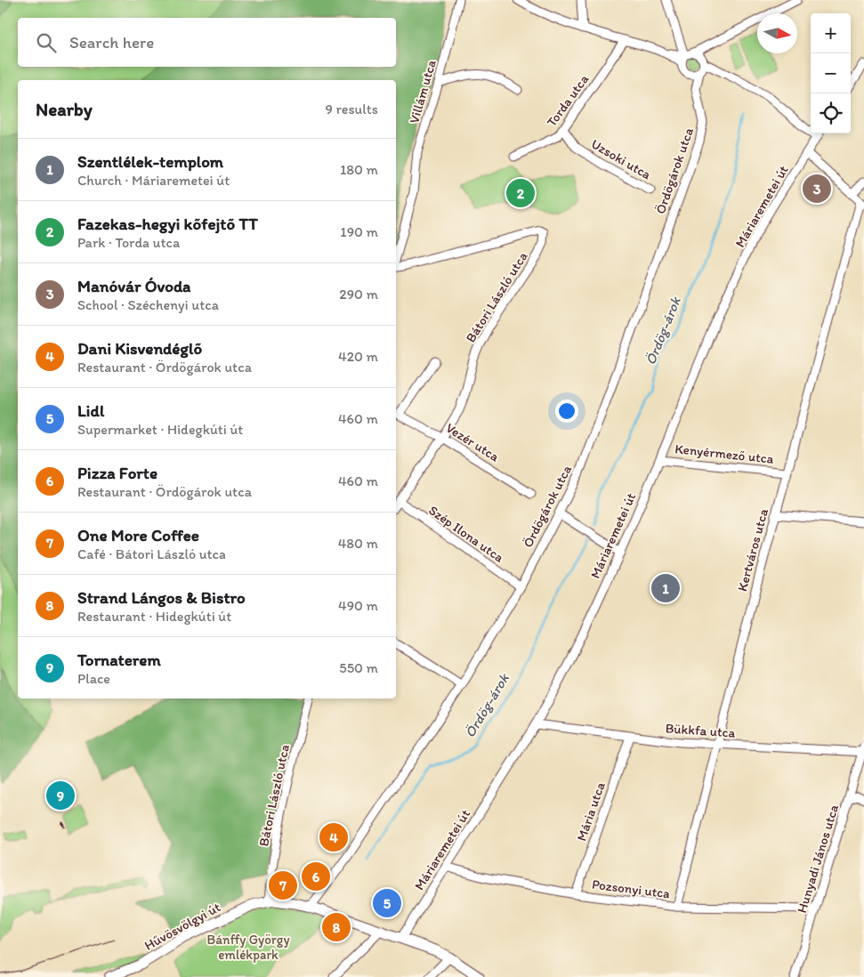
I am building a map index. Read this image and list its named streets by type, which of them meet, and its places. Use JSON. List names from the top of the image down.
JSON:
{
  "streets": {
    "main road": ["Hűvösvölgyi út"],
    "street": [
      "Villám utca",
      "Torda utca",
      "Uzsoki utca",
      "Ördögárok utca",
      "Máriaremetei út",
      "Bátori László utca",
      "Vezér utca",
      "Kenyérmező utca",
      "Szép Ilona utca",
      "Kertváros utca",
      "Bükkfa utca",
      "Mária utca",
      "Hunyadi János utca",
      "Pozsonyi utca"
    ]
  },
  "crossings": [
    ["Torda utca", "Uzsoki utca"],
    ["Ördögárok utca", "Szép Ilona utca"],
    ["Ördögárok utca", "Hűvösvölgyi út"],
    ["Máriaremetei út", "Kenyérmező utca"],
    ["Máriaremetei út", "Bükkfa utca"],
    ["Máriaremetei út", "Pozsonyi utca"],
    ["Máriaremetei út", "Hűvösvölgyi út"],
    ["Bátori László utca", "Vezér utca"],
    ["Bátori László utca", "Szép Ilona utca"],
    ["Bátori László utca", "Hűvösvölgyi út"],
    ["Kenyérmező utca", "Kertváros utca"],
    ["Kertváros utca", "Bükkfa utca"],
    ["Kertváros utca", "Pozsonyi utca"],
    ["Bükkfa utca", "Mária utca"],
    ["Bükkfa utca", "Hunyadi János utca"],
    ["Mária utca", "Pozsonyi utca"],
    ["Hunyadi János utca", "Pozsonyi utca"]
  ],
  "water": ["Ördög-árok"],
  "parks": ["Bánffy György emlékpark"],
  "north": "right",
  "page": {
    "map_buttons": ["+", "−"],
    "search": "Search here",
    "heading": ["Nearby", "9 results"],
    "list": [
      {
        "mark": "1",
        "name": "Szentlélek-templom",
        "note": "Church · Máriaremetei út",
        "value": "180 m"
      },
      {
        "mark": "2",
        "name": "Fazekas-hegyi kőfejtő TT",
        "note": "Park · Torda utca",
        "value": "190 m"
      },
      {
        "mark": "3",
        "name": "Manóvár Óvoda",
        "note": "School · Széchenyi utca",
        "value": "290 m"
      },
      {
        "mark": "4",
        "name": "Dani Kisvendéglő",
        "note": "Restaurant · Ördögárok utca",
        "value": "420 m"
      },
      {
        "mark": "5",
        "name": "Lidl",
        "note": "Supermarket · Hidegkúti út",
        "value": "460 m"
      },
      {
        "mark": "6",
        "name": "Pizza Forte",
        "note": "Restaurant · Ördögárok utca",
        "value": "460 m"
      },
      {
        "mark": "7",
        "name": "One More Coffee",
        "note": "Café · Bátori László utca",
        "value": "480 m"
      },
      {
        "mark": "8",
        "name": "Strand Lángos & Bistro",
        "note": "Restaurant · Hidegkúti út",
        "value": "490 m"
      },
      {
        "mark": "9",
        "name": "Tornaterem",
        "note": "Place",
        "value": "550 m"
      }
    ],
    "pins": [
      "3",
      "2",
      "1",
      "9",
      "4",
      "6",
      "7",
      "5",
      "8"
    ]
  }
}
